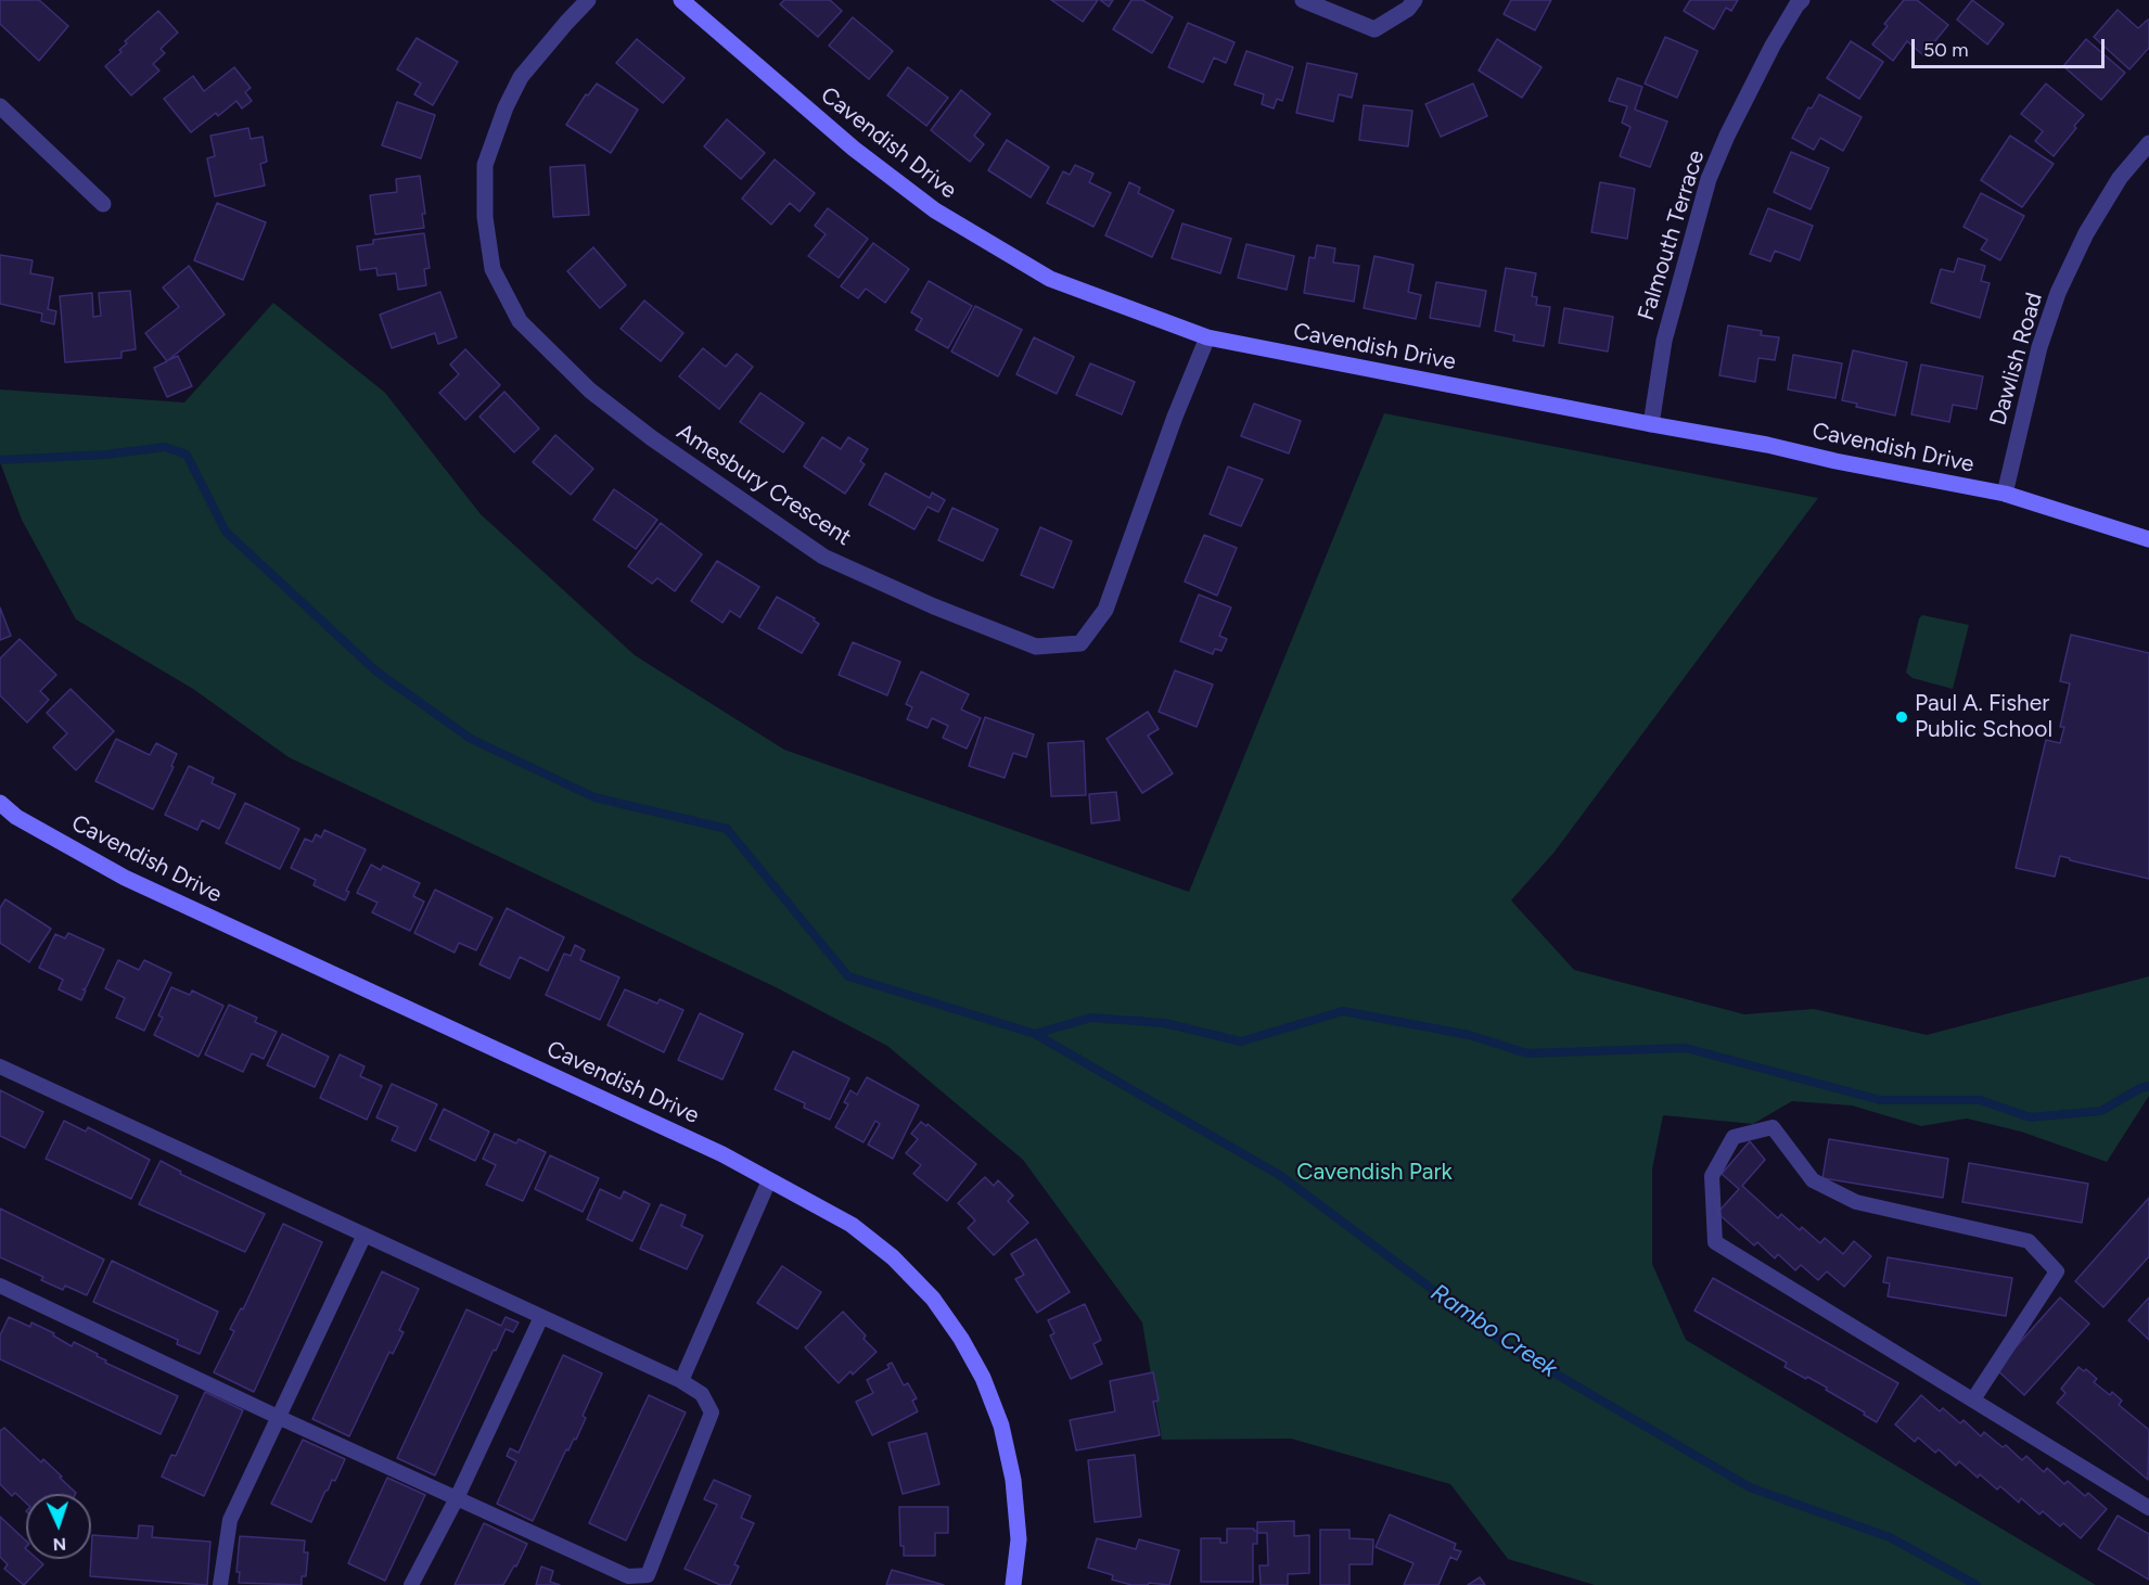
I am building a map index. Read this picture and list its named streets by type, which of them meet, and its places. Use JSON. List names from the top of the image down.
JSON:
{
  "streets": {
    "street": [
      "Cavendish Drive",
      "Falmouth Terrace",
      "Dawlish Road",
      "Amesbury Crescent"
    ]
  },
  "crossings": [
    ["Cavendish Drive", "Falmouth Terrace"],
    ["Cavendish Drive", "Dawlish Road"],
    ["Cavendish Drive", "Amesbury Crescent"]
  ],
  "water": ["Rambo Creek"],
  "parks": ["Cavendish Park"],
  "places": ["Paul A. Fisher Public School"],
  "scale_bar": "50 m",
  "north": "bottom"
}
